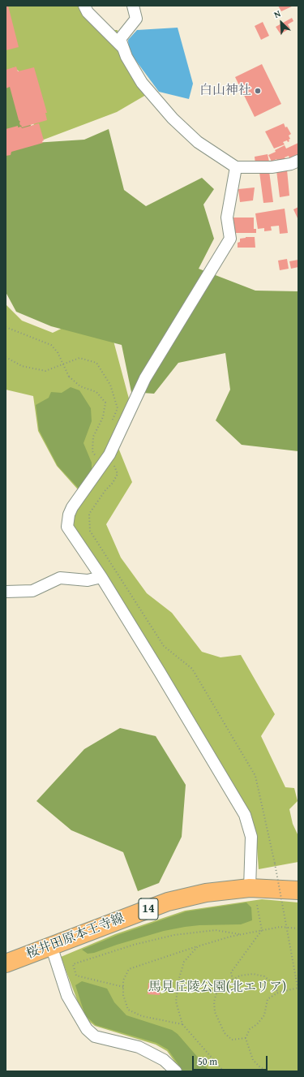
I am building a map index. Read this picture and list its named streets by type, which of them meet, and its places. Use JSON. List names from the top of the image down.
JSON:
{
  "streets": {
    "main road": ["14", "桜井田原本王寺線"]
  },
  "parks": ["馬見丘陵公園(北エリア)"],
  "places": ["白山神社"],
  "scale_bar": "50 m",
  "north": "top left"
}
